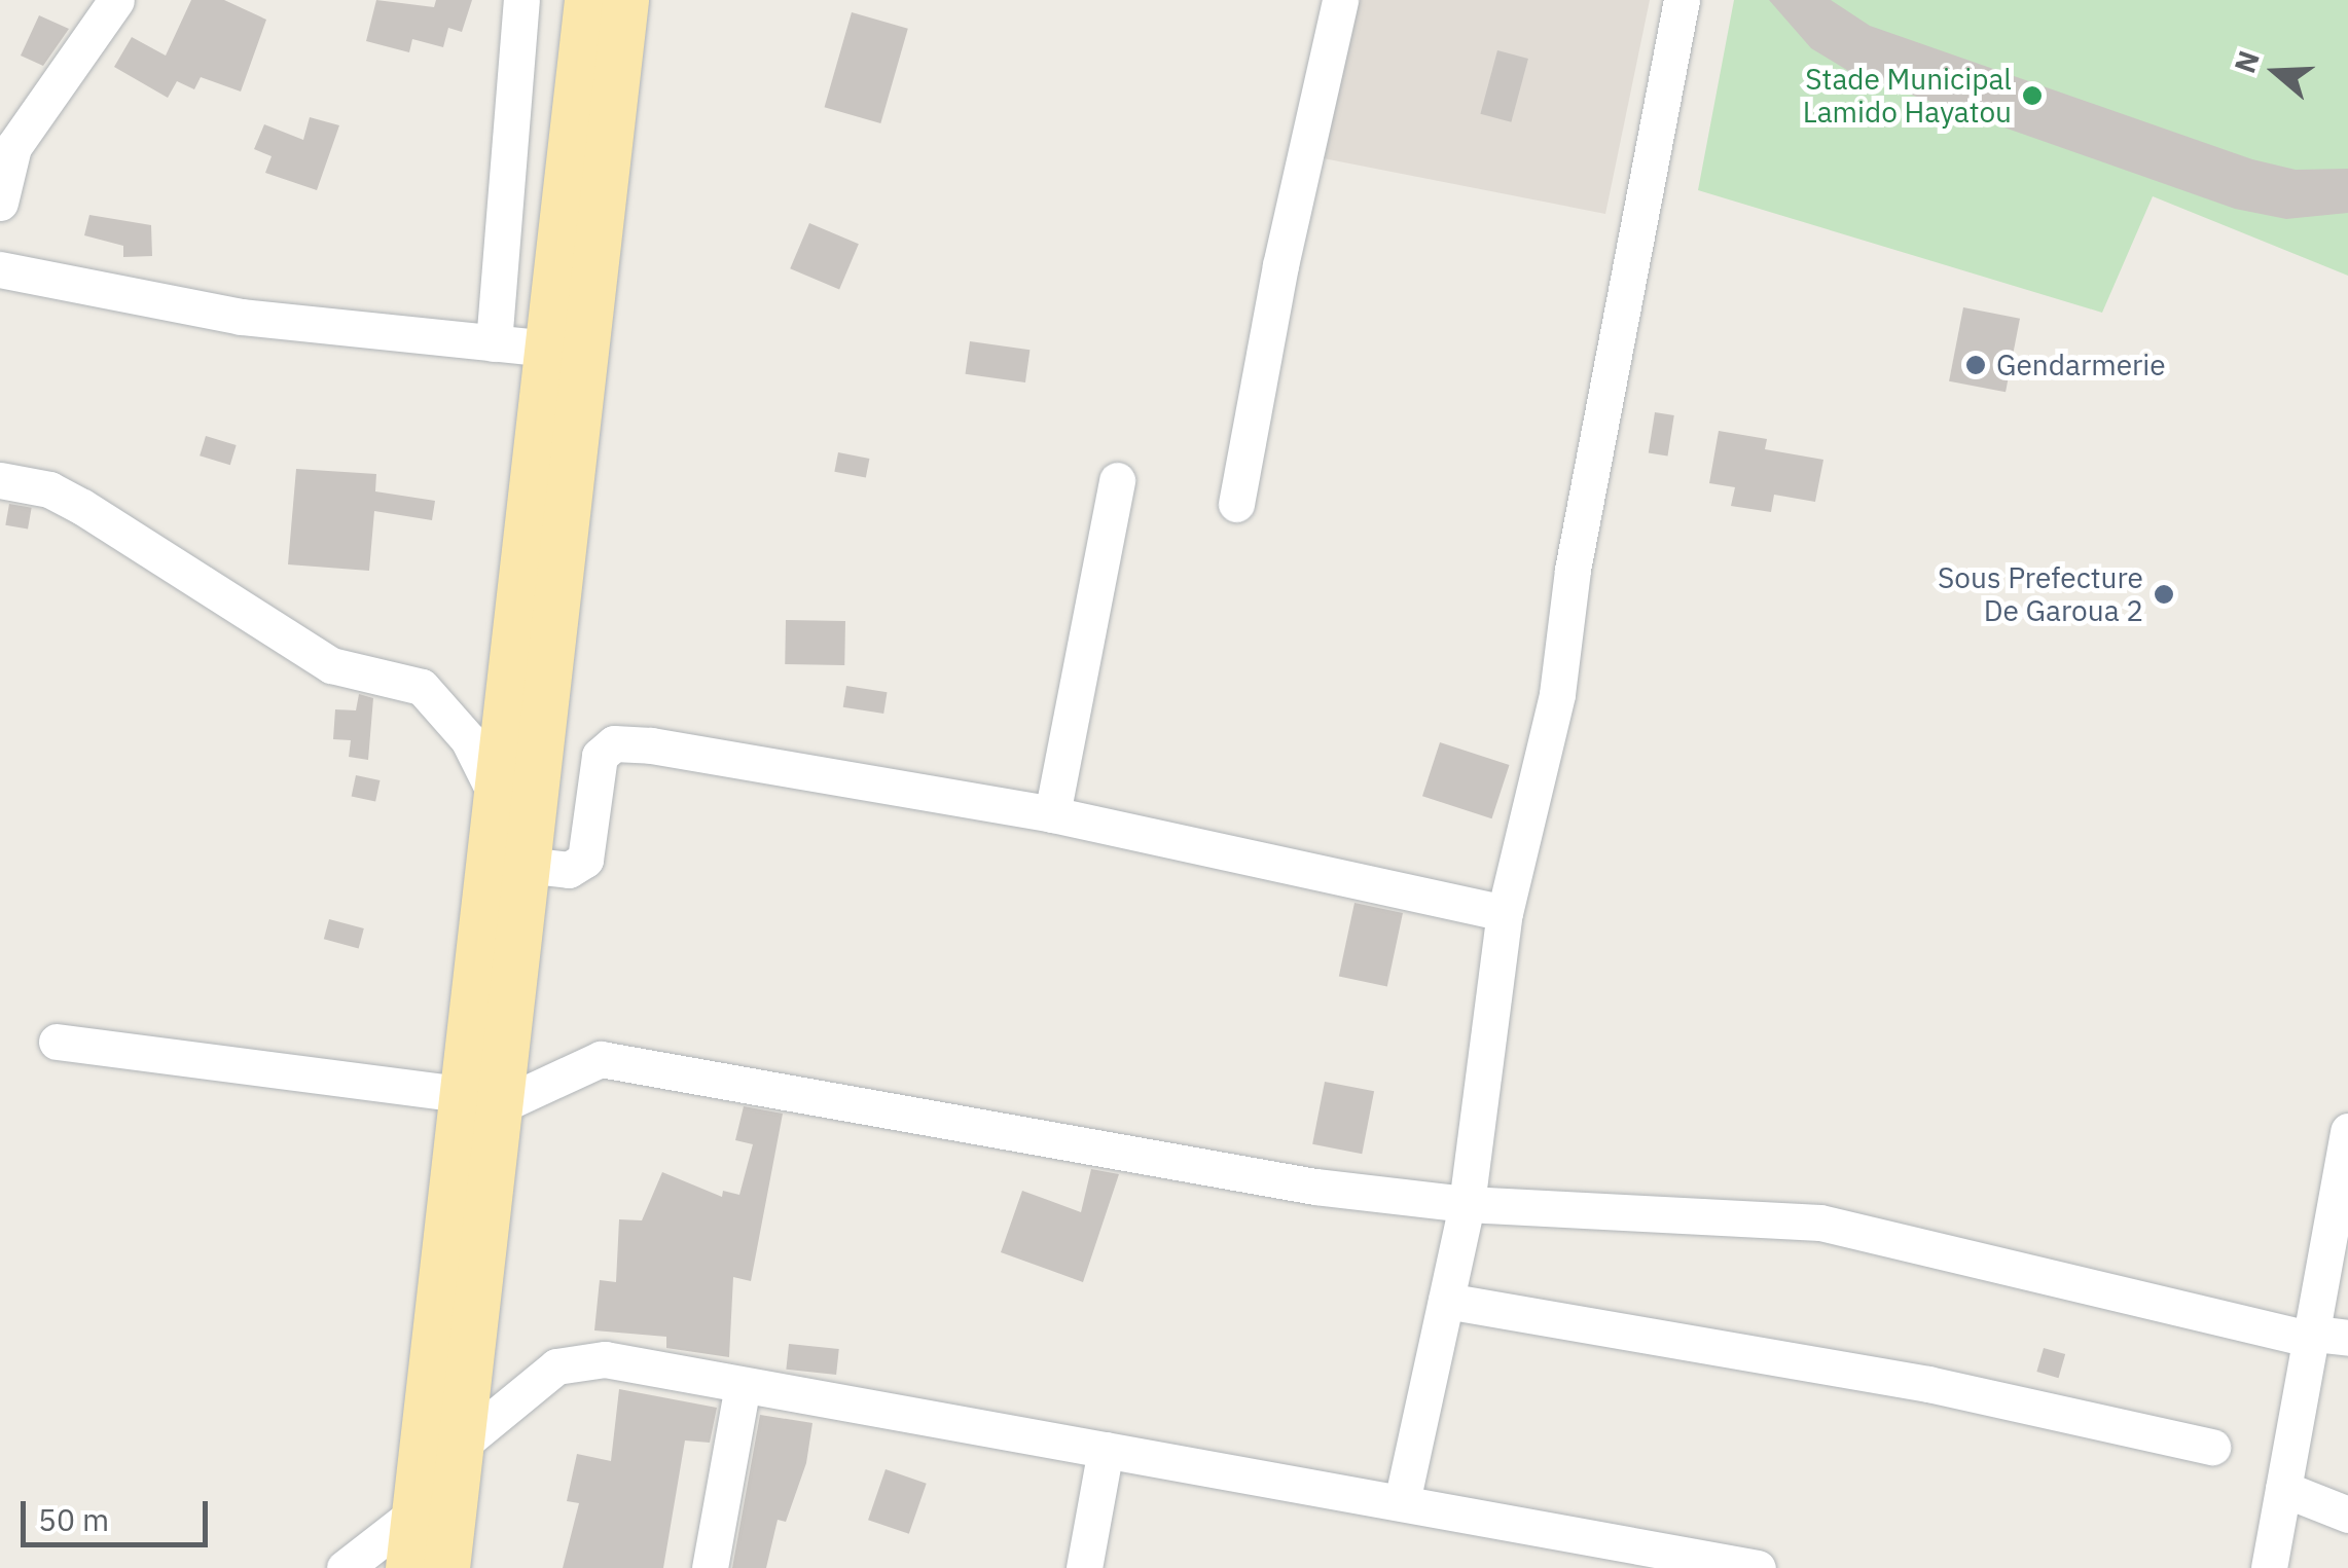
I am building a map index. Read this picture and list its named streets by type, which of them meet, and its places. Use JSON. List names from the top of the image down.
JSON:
{
  "places": ["Stade Municipal Lamido Hayatou", "Gendarmerie", "Sous Prefecture De Garoua 2"],
  "scale_bar": "50 m",
  "north": "left"
}
